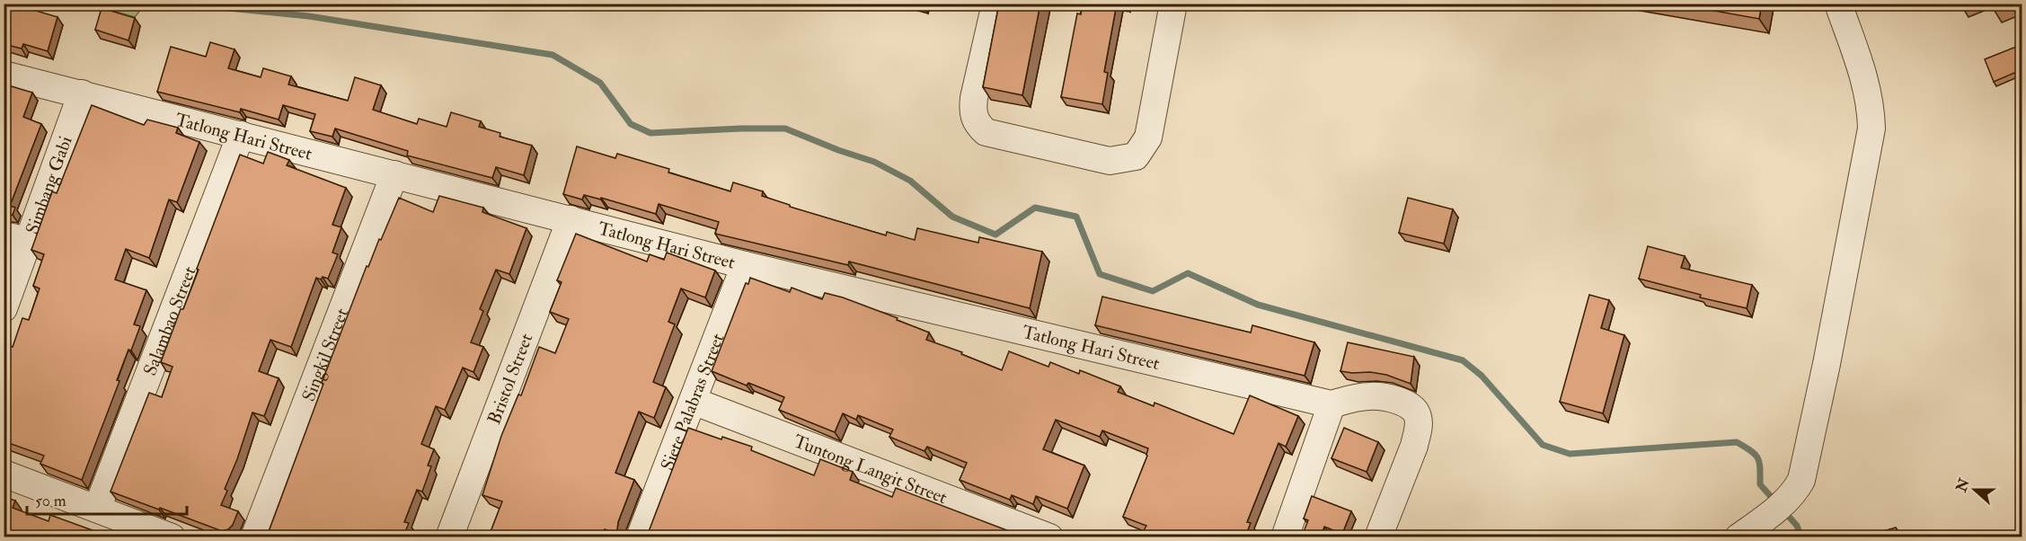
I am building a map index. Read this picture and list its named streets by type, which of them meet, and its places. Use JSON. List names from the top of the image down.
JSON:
{
  "streets": {
    "street": [
      "Tatlong Hari Street",
      "Simbang Gabi",
      "Salambao Street",
      "Singkil Street",
      "Bristol Street",
      "Siete Palabras Street",
      "Tuntong Langit Street"
    ]
  },
  "crossings": [
    ["Tatlong Hari Street", "Simbang Gabi"],
    ["Tatlong Hari Street", "Salambao Street"],
    ["Tatlong Hari Street", "Singkil Street"],
    ["Tatlong Hari Street", "Bristol Street"],
    ["Tatlong Hari Street", "Siete Palabras Street"],
    ["Siete Palabras Street", "Tuntong Langit Street"]
  ],
  "scale_bar": "50 m",
  "north": "left"
}
